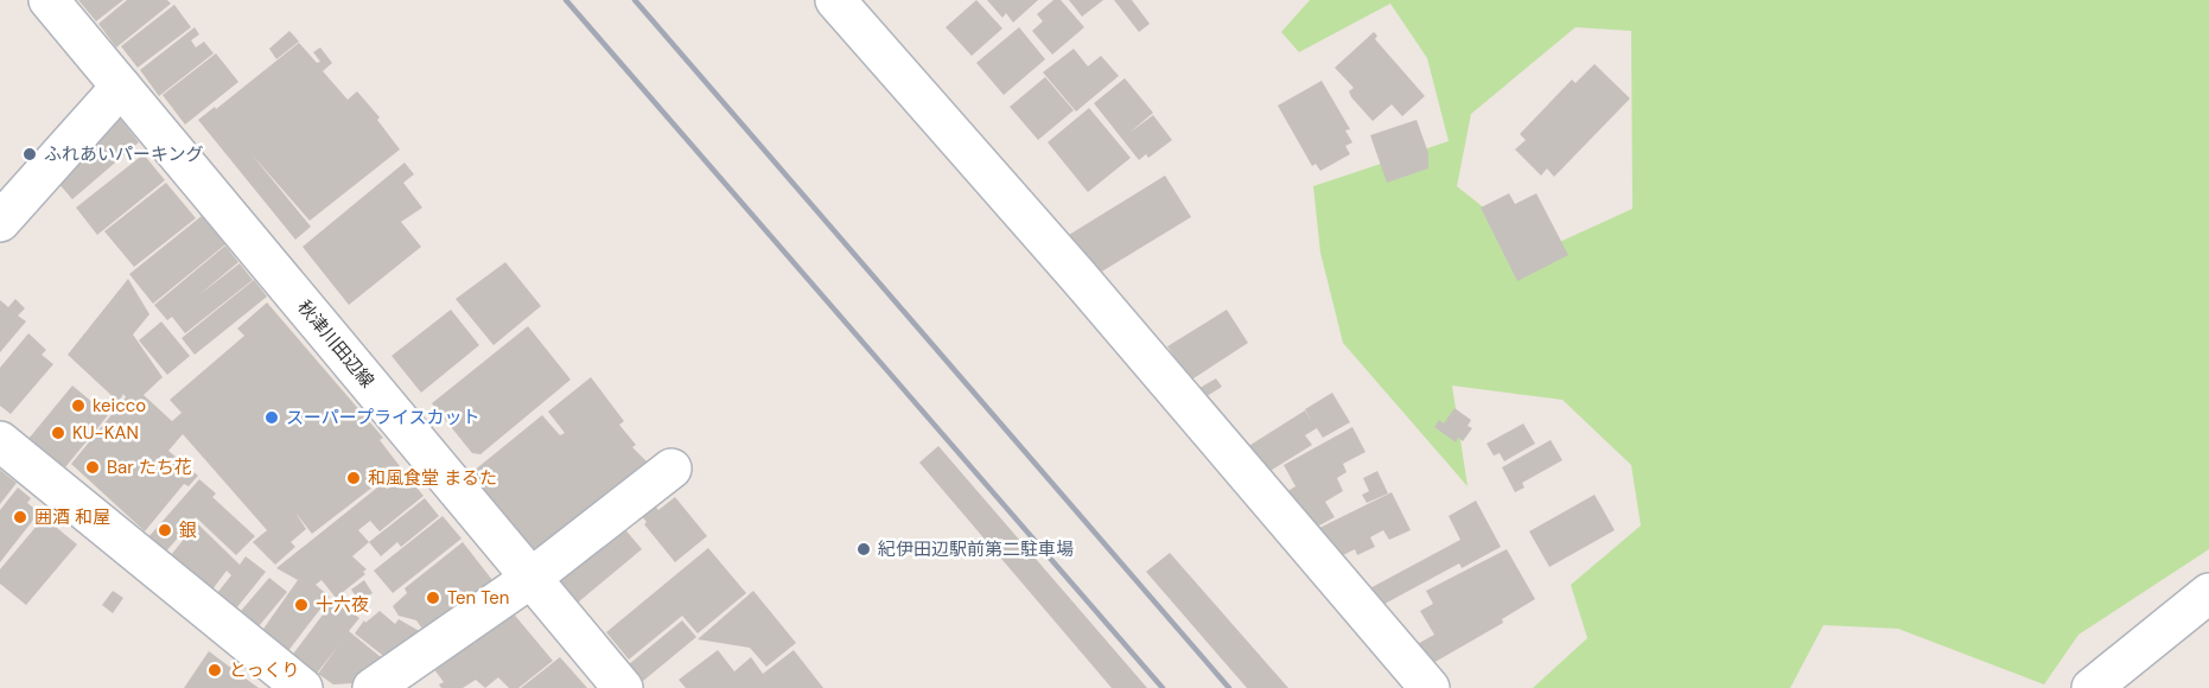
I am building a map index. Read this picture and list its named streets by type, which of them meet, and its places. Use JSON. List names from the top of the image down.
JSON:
{
  "streets": {
    "street": ["秋津川田辺線"]
  },
  "places": [
    "ふれあいパーキング",
    "keicco",
    "スーパープライスカット",
    "KU-KAN",
    "Bar たち花",
    "和風食堂 まるた",
    "囲酒 和屋",
    "銀",
    "紀伊田辺駅前第二駐車場",
    "Ten Ten",
    "十六夜",
    "とっくり"
  ]
}
